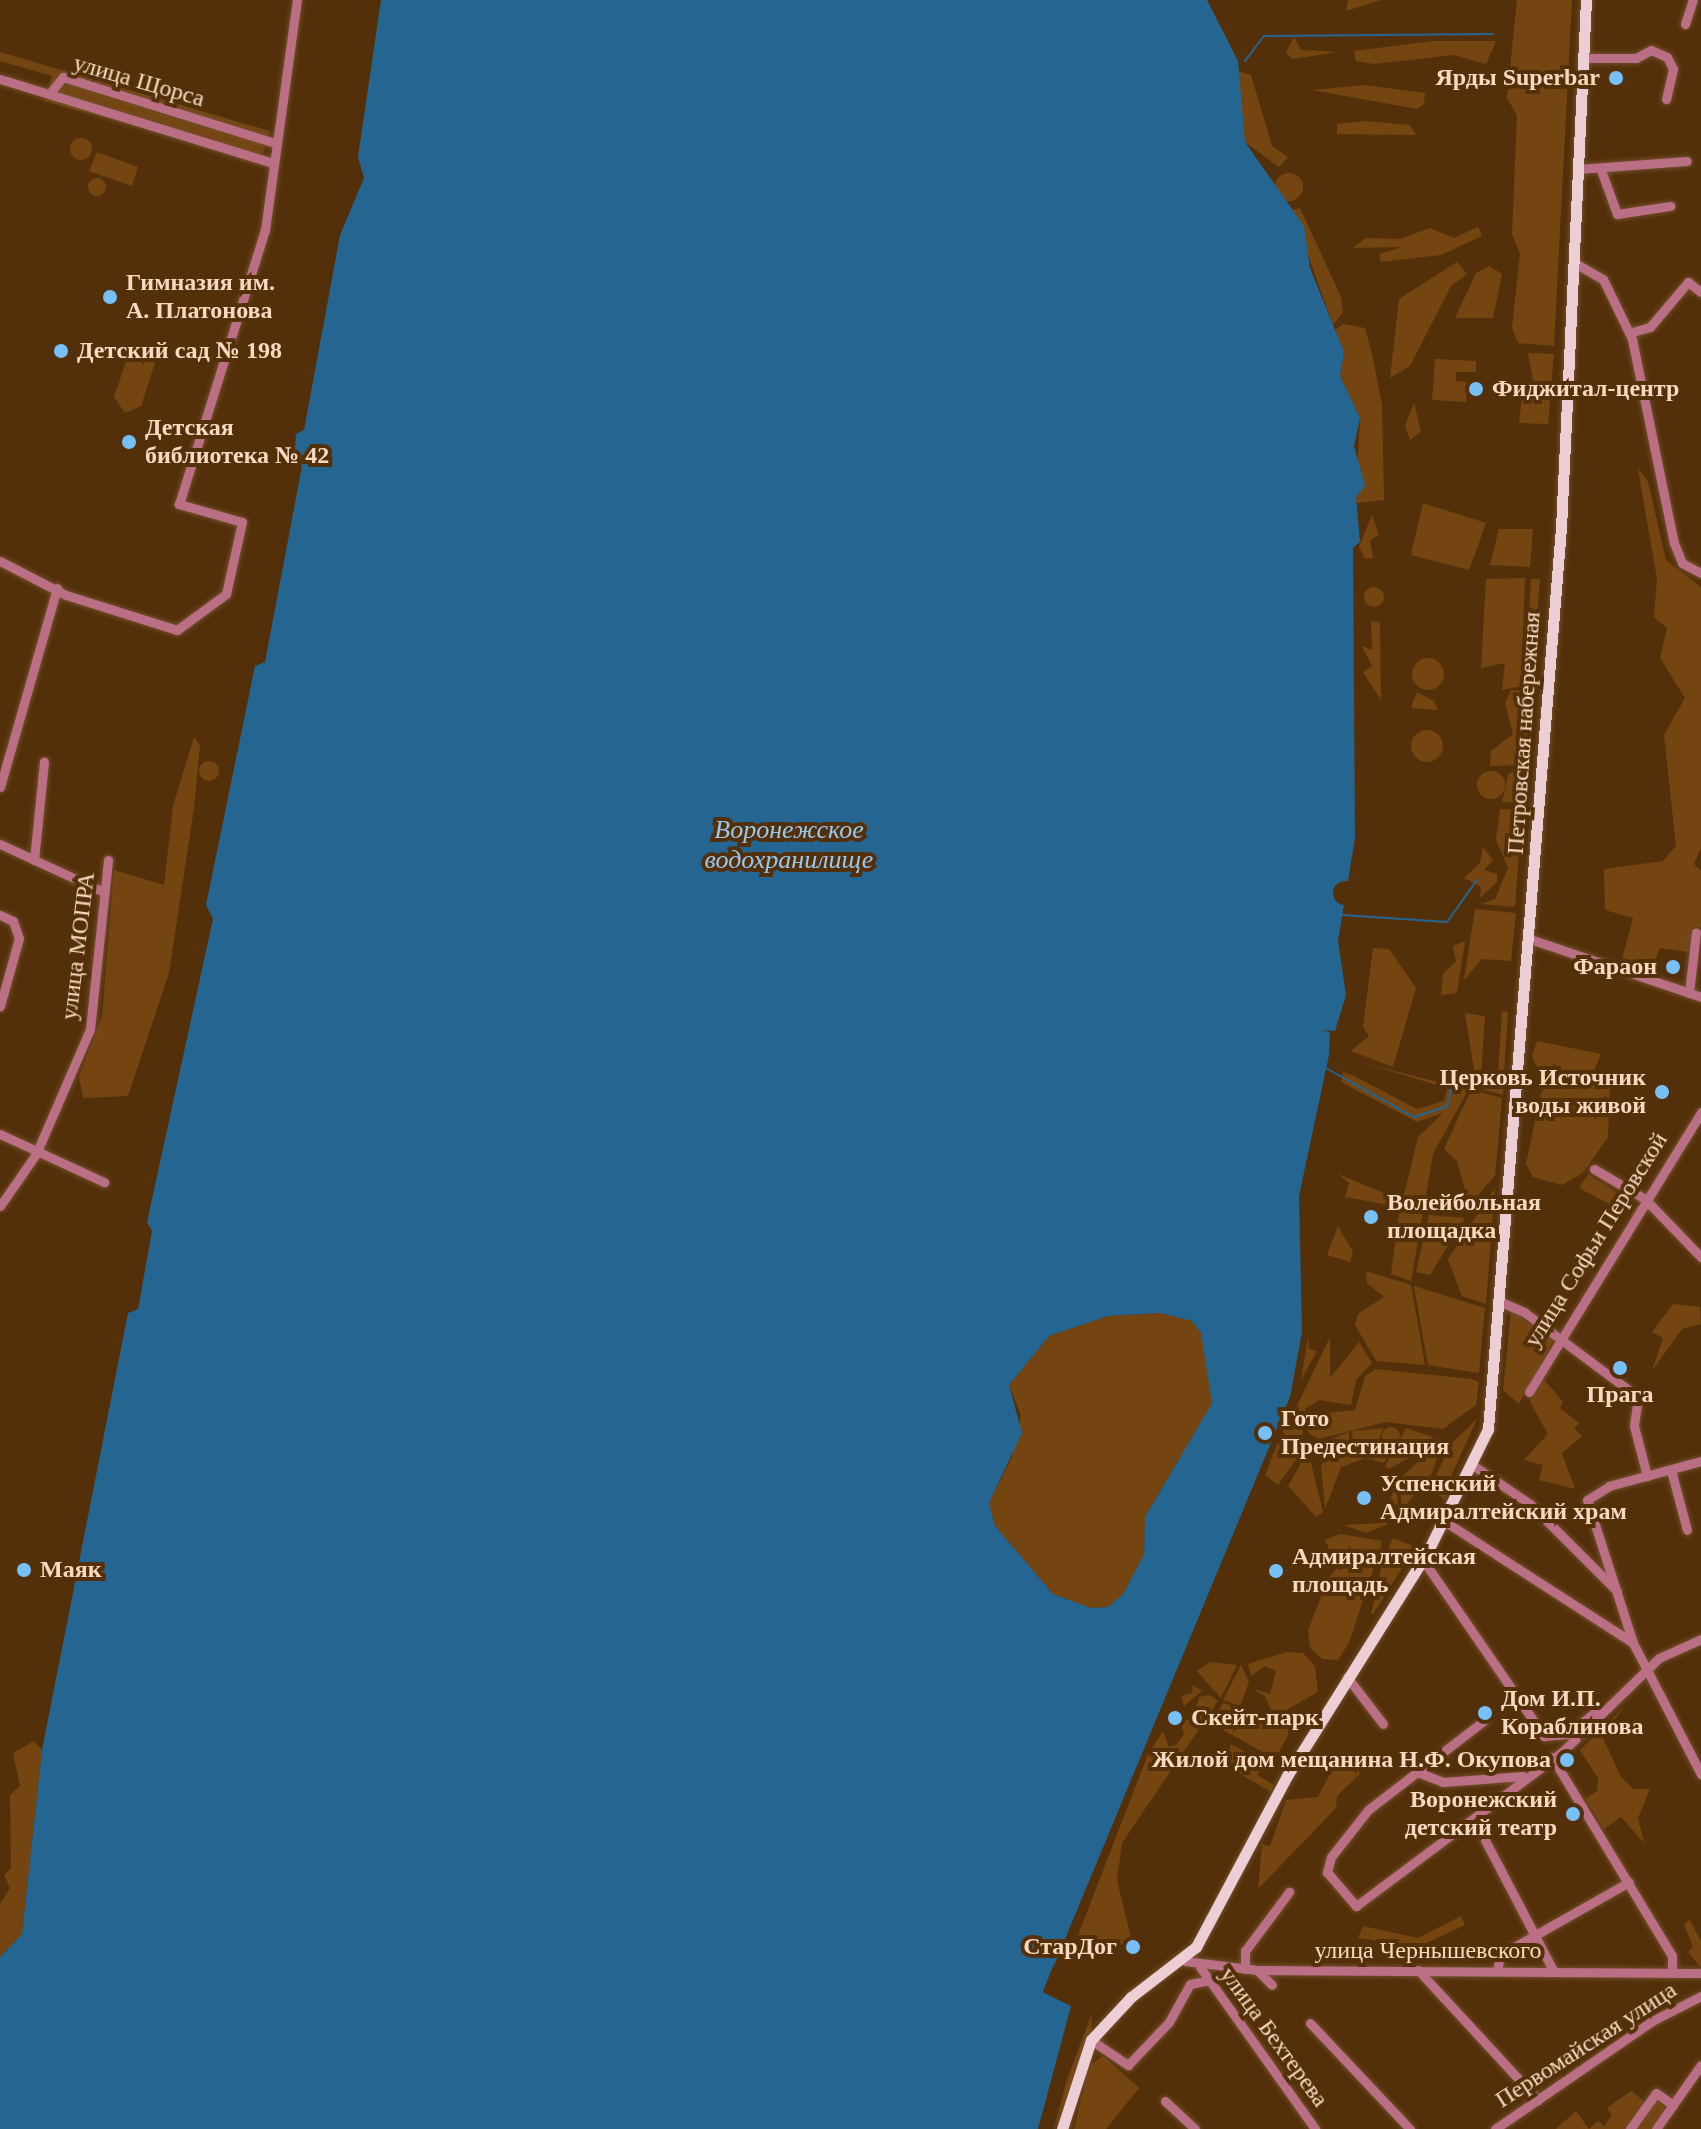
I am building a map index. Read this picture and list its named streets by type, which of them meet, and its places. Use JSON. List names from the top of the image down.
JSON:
{
  "streets": {
    "main road": ["Петровская набережная"],
    "street": [
      "улица Щорса",
      "улица МОПРА",
      "улица Софьи Перовской",
      "улица Чернышевского",
      "улица Бехтерева",
      "Первомайская улица"
    ]
  },
  "crossings": [
    ["улица Чернышевского", "улица Бехтерева"]
  ],
  "water": ["Воронежское водохранилище"],
  "places": [
    "Ярды Superbar",
    "Гимназия им. А. Платонова",
    "Детский сад № 198",
    "Фиджитал-центр",
    "Детская библиотека № 42",
    "Фараон",
    "Церковь Источник воды живой",
    "Волейбольная площадка",
    "Прага",
    "Гото Предестинация",
    "Успенский Адмиралтейский храм",
    "Маяк",
    "Адмиралтейская площадь",
    "Дом И.П. Кораблинова",
    "Скейт-парк",
    "Жилой дом мещанина Н.Ф. Окупова",
    "Воронежский детский театр",
    "СтарДог"
  ]
}
